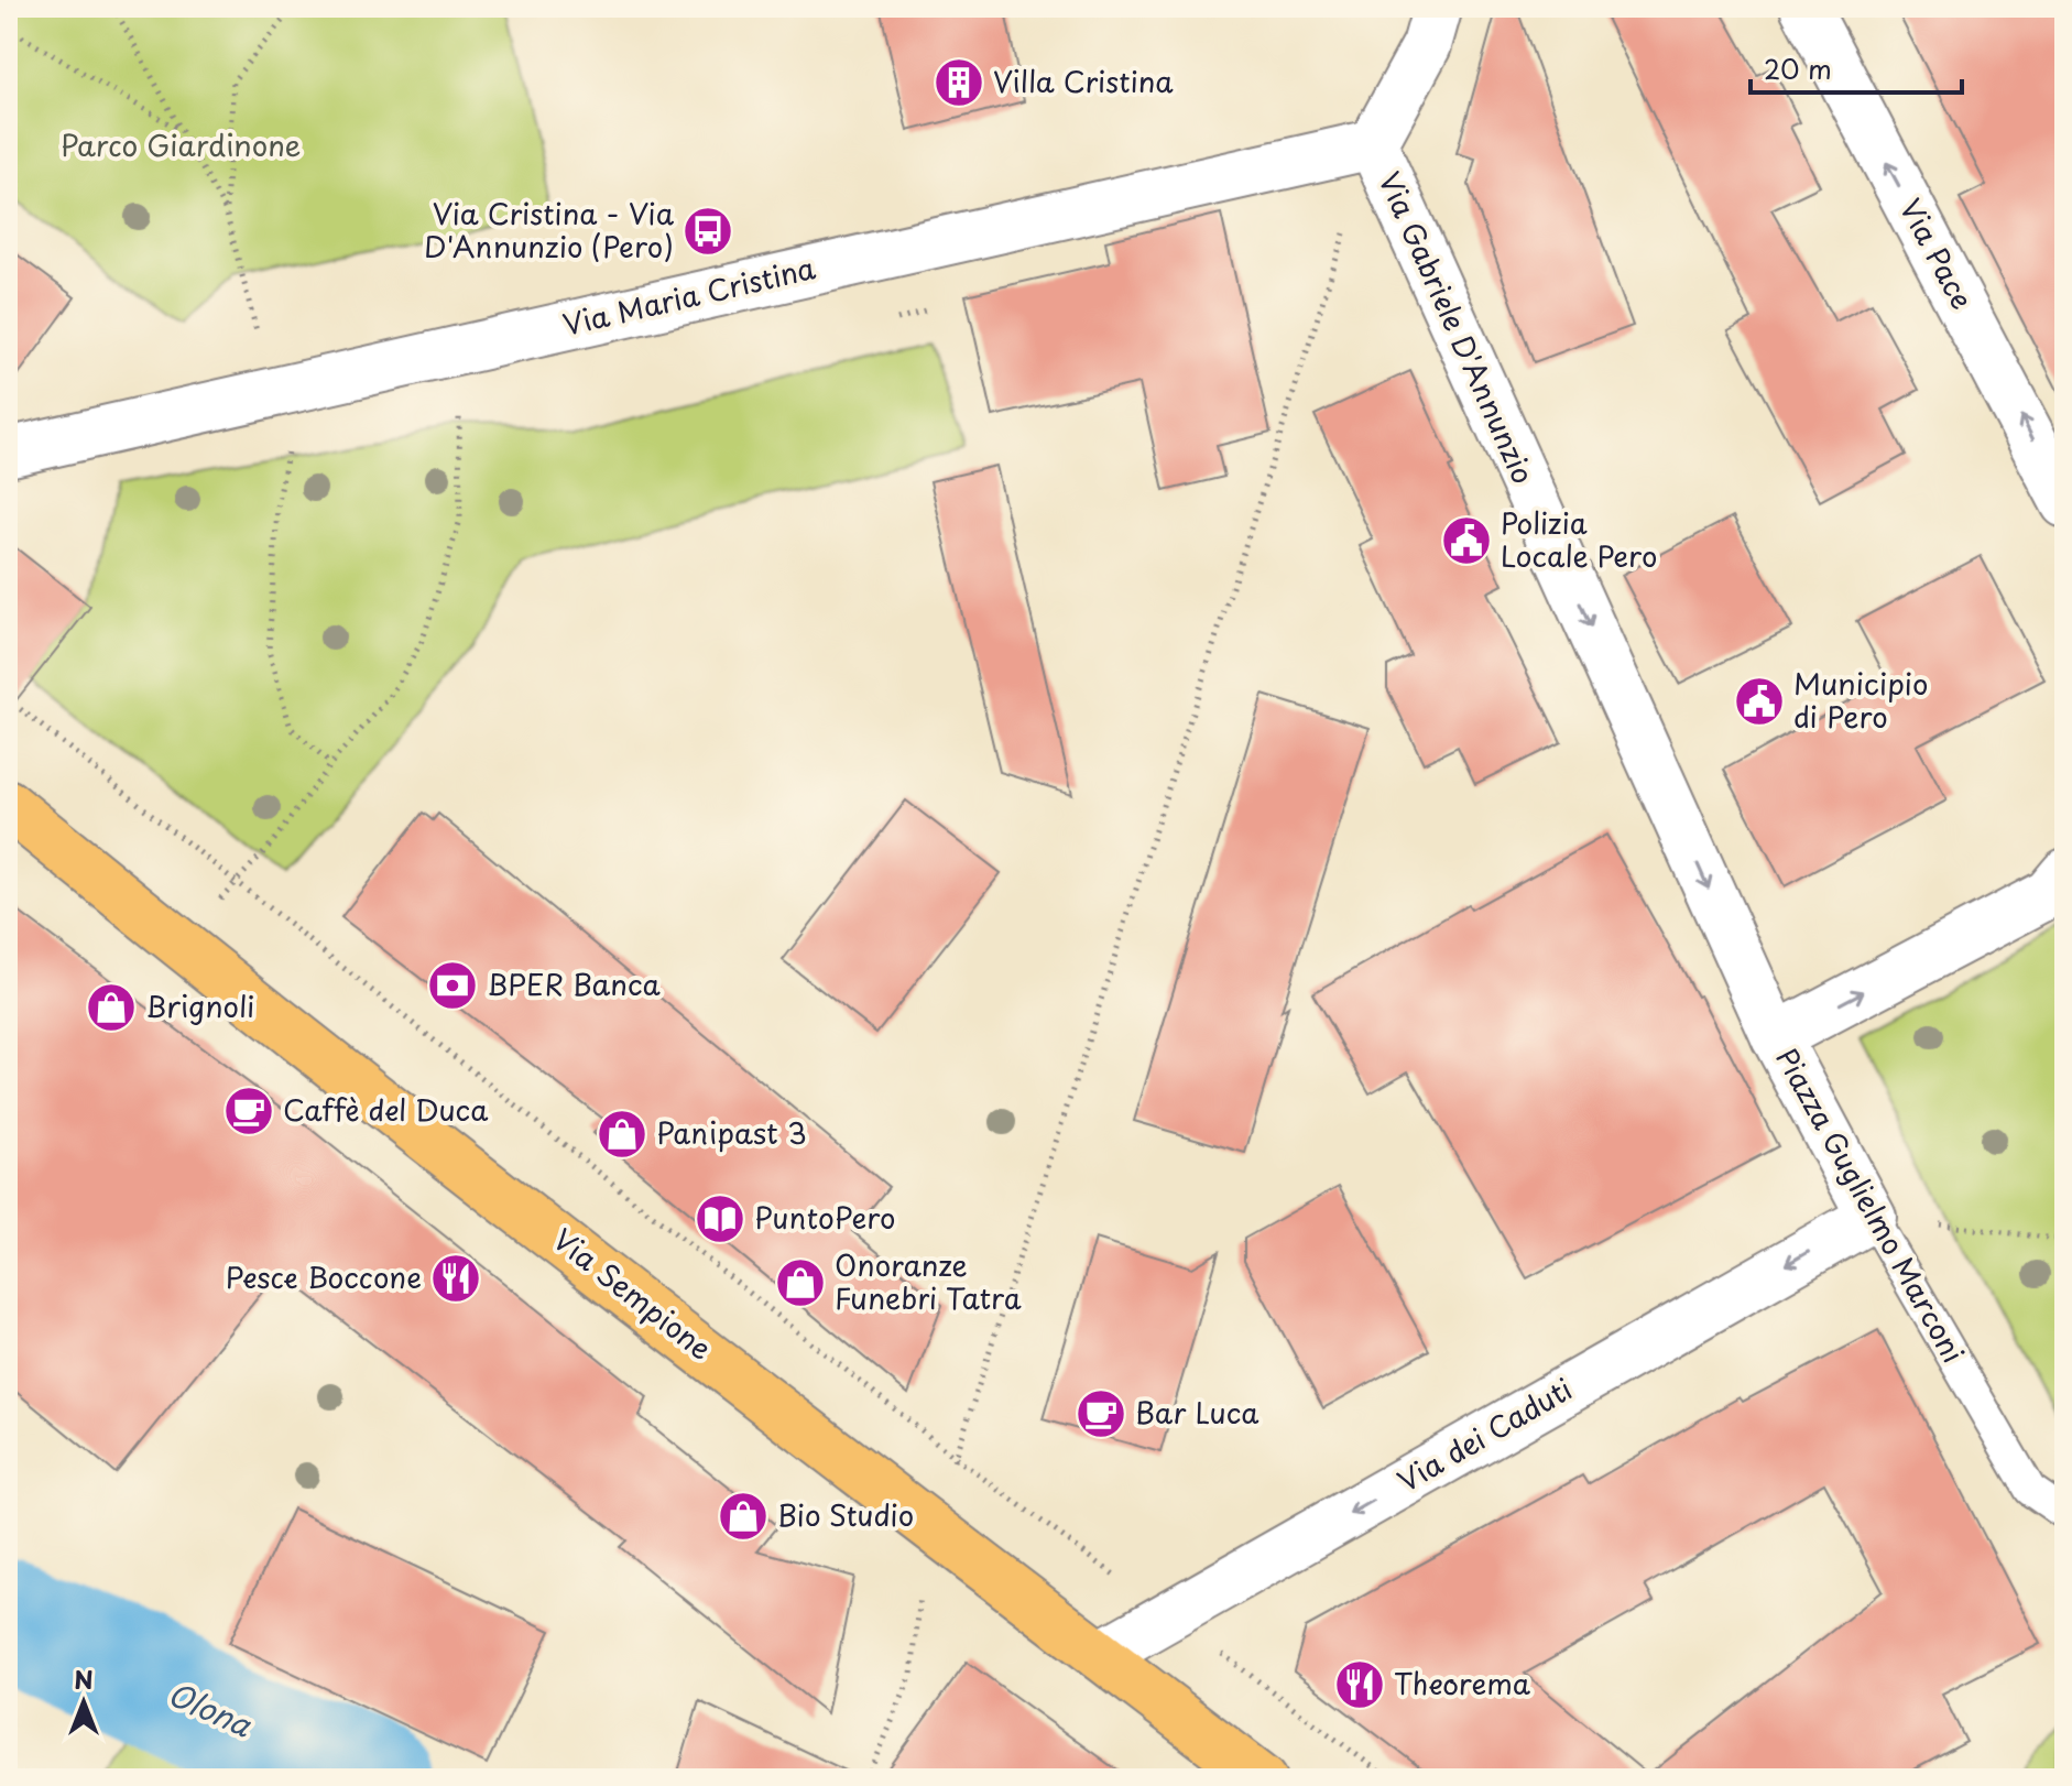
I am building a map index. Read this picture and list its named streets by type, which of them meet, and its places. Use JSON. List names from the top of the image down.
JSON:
{
  "streets": {
    "main road": ["Via Sempione"],
    "street": [
      "Via Pace",
      "Via Maria Cristina",
      "Via Gabriele D'Annunzio",
      "Piazza Guglielmo Marconi",
      "Via dei Caduti"
    ]
  },
  "crossings": [
    ["Via Maria Cristina", "Via Gabriele D'Annunzio"],
    ["Via Gabriele D'Annunzio", "Piazza Guglielmo Marconi"],
    ["Piazza Guglielmo Marconi", "Via dei Caduti"],
    ["Via Sempione", "Via dei Caduti"]
  ],
  "one_way": [
    "Via Pace",
    "Via Gabriele D'Annunzio",
    "Piazza Guglielmo Marconi",
    "Via dei Caduti"
  ],
  "water": ["Olona"],
  "parks": ["Parco Giardinone"],
  "places": {
    "building": ["Villa Cristina"],
    "bus stop": ["Via Cristina - Via D'Annunzio (Pero)"],
    "public building": ["Polizia Locale Pero", "Municipio di Pero"],
    "bank": ["BPER Banca"],
    "shop": [
      "Brignoli",
      "Panipast 3",
      "Onoranze Funebri Tatra",
      "Bio Studio"
    ],
    "cafe": ["Caffè del Duca", "Bar Luca"],
    "library": ["PuntoPero"],
    "restaurant": ["Pesce Boccone", "Theorema"]
  },
  "scale_bar": "20 m",
  "north": "top"
}
